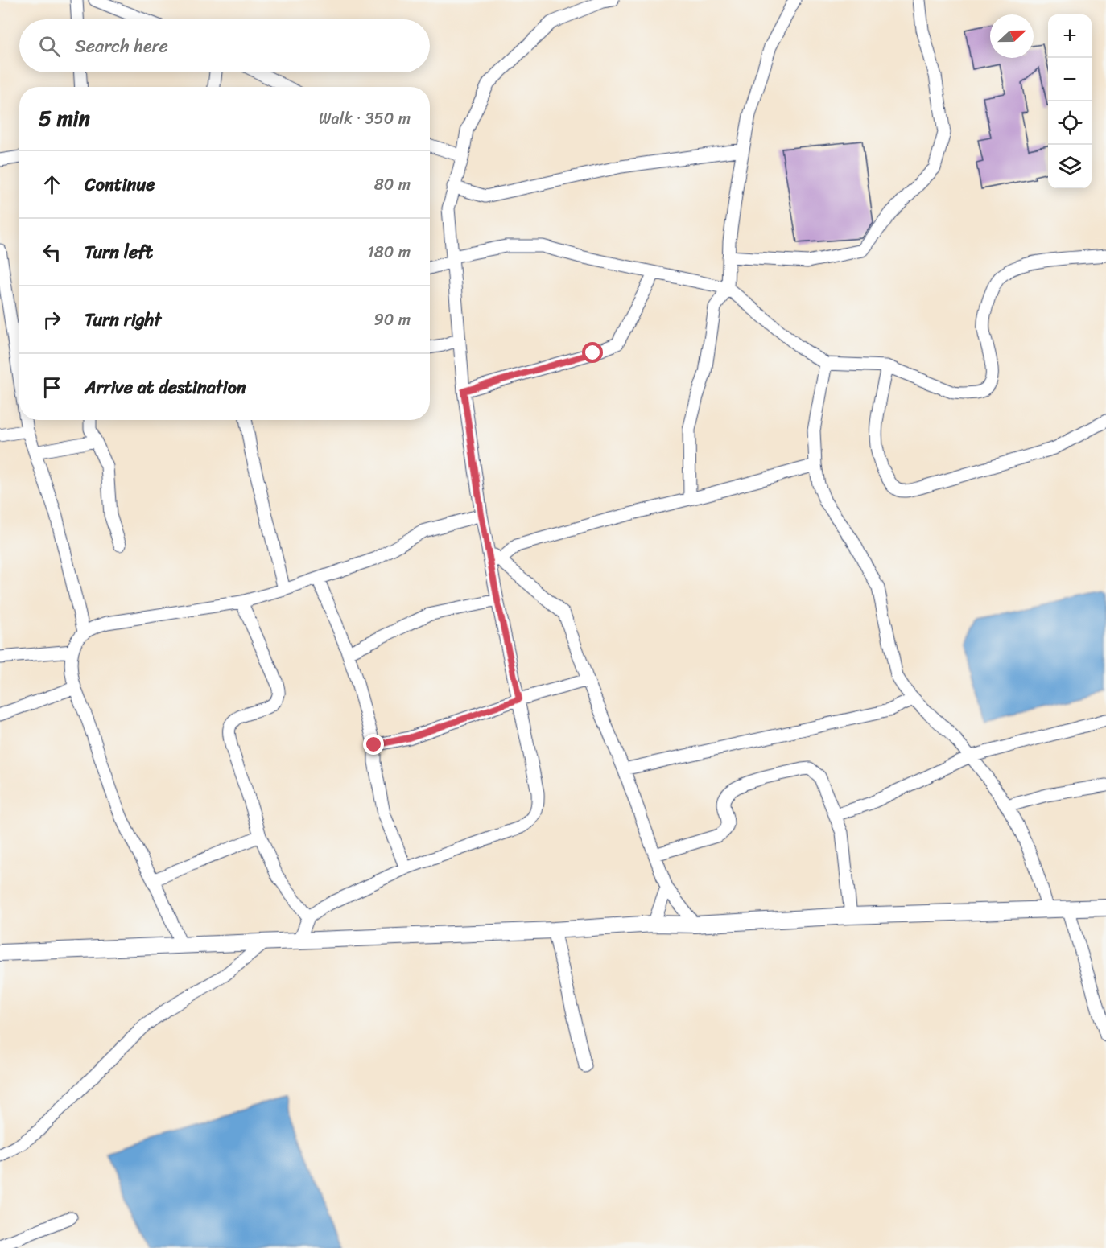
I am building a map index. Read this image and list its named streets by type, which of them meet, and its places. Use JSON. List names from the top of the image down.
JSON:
{
  "north": "right",
  "page": {
    "map_buttons": ["+", "−"],
    "search": "Search here",
    "heading": ["5 min", "Walk · 350 m"],
    "list": [
      ["Continue", "80 m"],
      ["Turn left", "180 m"],
      ["Turn right", "90 m"],
      "Arrive at destination"
    ]
  }
}
